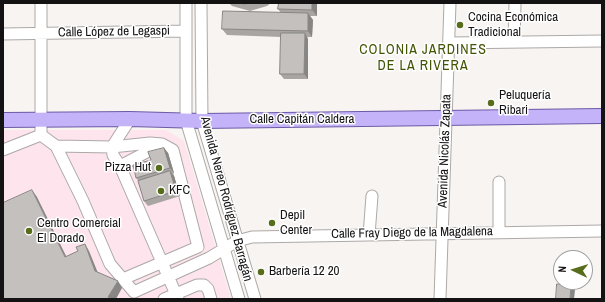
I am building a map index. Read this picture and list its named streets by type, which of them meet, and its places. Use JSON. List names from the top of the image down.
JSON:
{
  "streets": {
    "main road": ["Calle Capitán Caldera"],
    "street": [
      "Calle López de Legaspi",
      "Avenida Nicolás Zapata",
      "Avenida Nereo Rodríguez Barragán",
      "Calle Fray Diego de la Magdalena"
    ]
  },
  "crossings": [
    ["Calle López de Legaspi", "Avenida Nereo Rodríguez Barragán"],
    ["Calle Capitán Caldera", "Avenida Nicolás Zapata"],
    ["Calle Capitán Caldera", "Avenida Nereo Rodríguez Barragán"],
    ["Avenida Nicolás Zapata", "Calle Fray Diego de la Magdalena"],
    ["Avenida Nereo Rodríguez Barragán", "Calle Fray Diego de la Magdalena"]
  ],
  "districts": ["COLONIA JARDINES DE LA RIVERA"],
  "places": [
    "Cocina Económica Tradicional",
    "Peluquería Ribari",
    "Pizza Hut",
    "KFC",
    "Depil Center",
    "Centro Comercial El Dorado",
    "Barbería 12 20"
  ],
  "north": "left"
}
